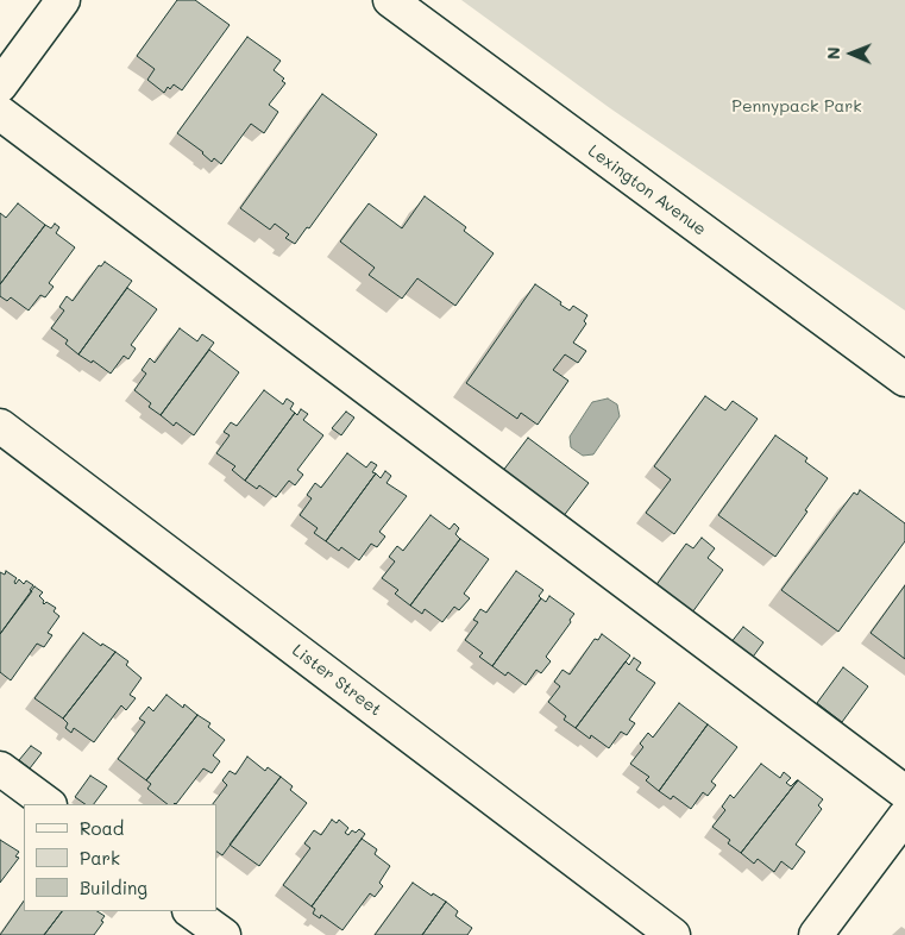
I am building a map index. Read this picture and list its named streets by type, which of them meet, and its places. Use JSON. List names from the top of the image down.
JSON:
{
  "streets": {
    "street": ["Lexington Avenue", "Lister Street"]
  },
  "parks": ["Pennypack Park"],
  "legend": ["Road", "Park", "Building"],
  "north": "left"
}
